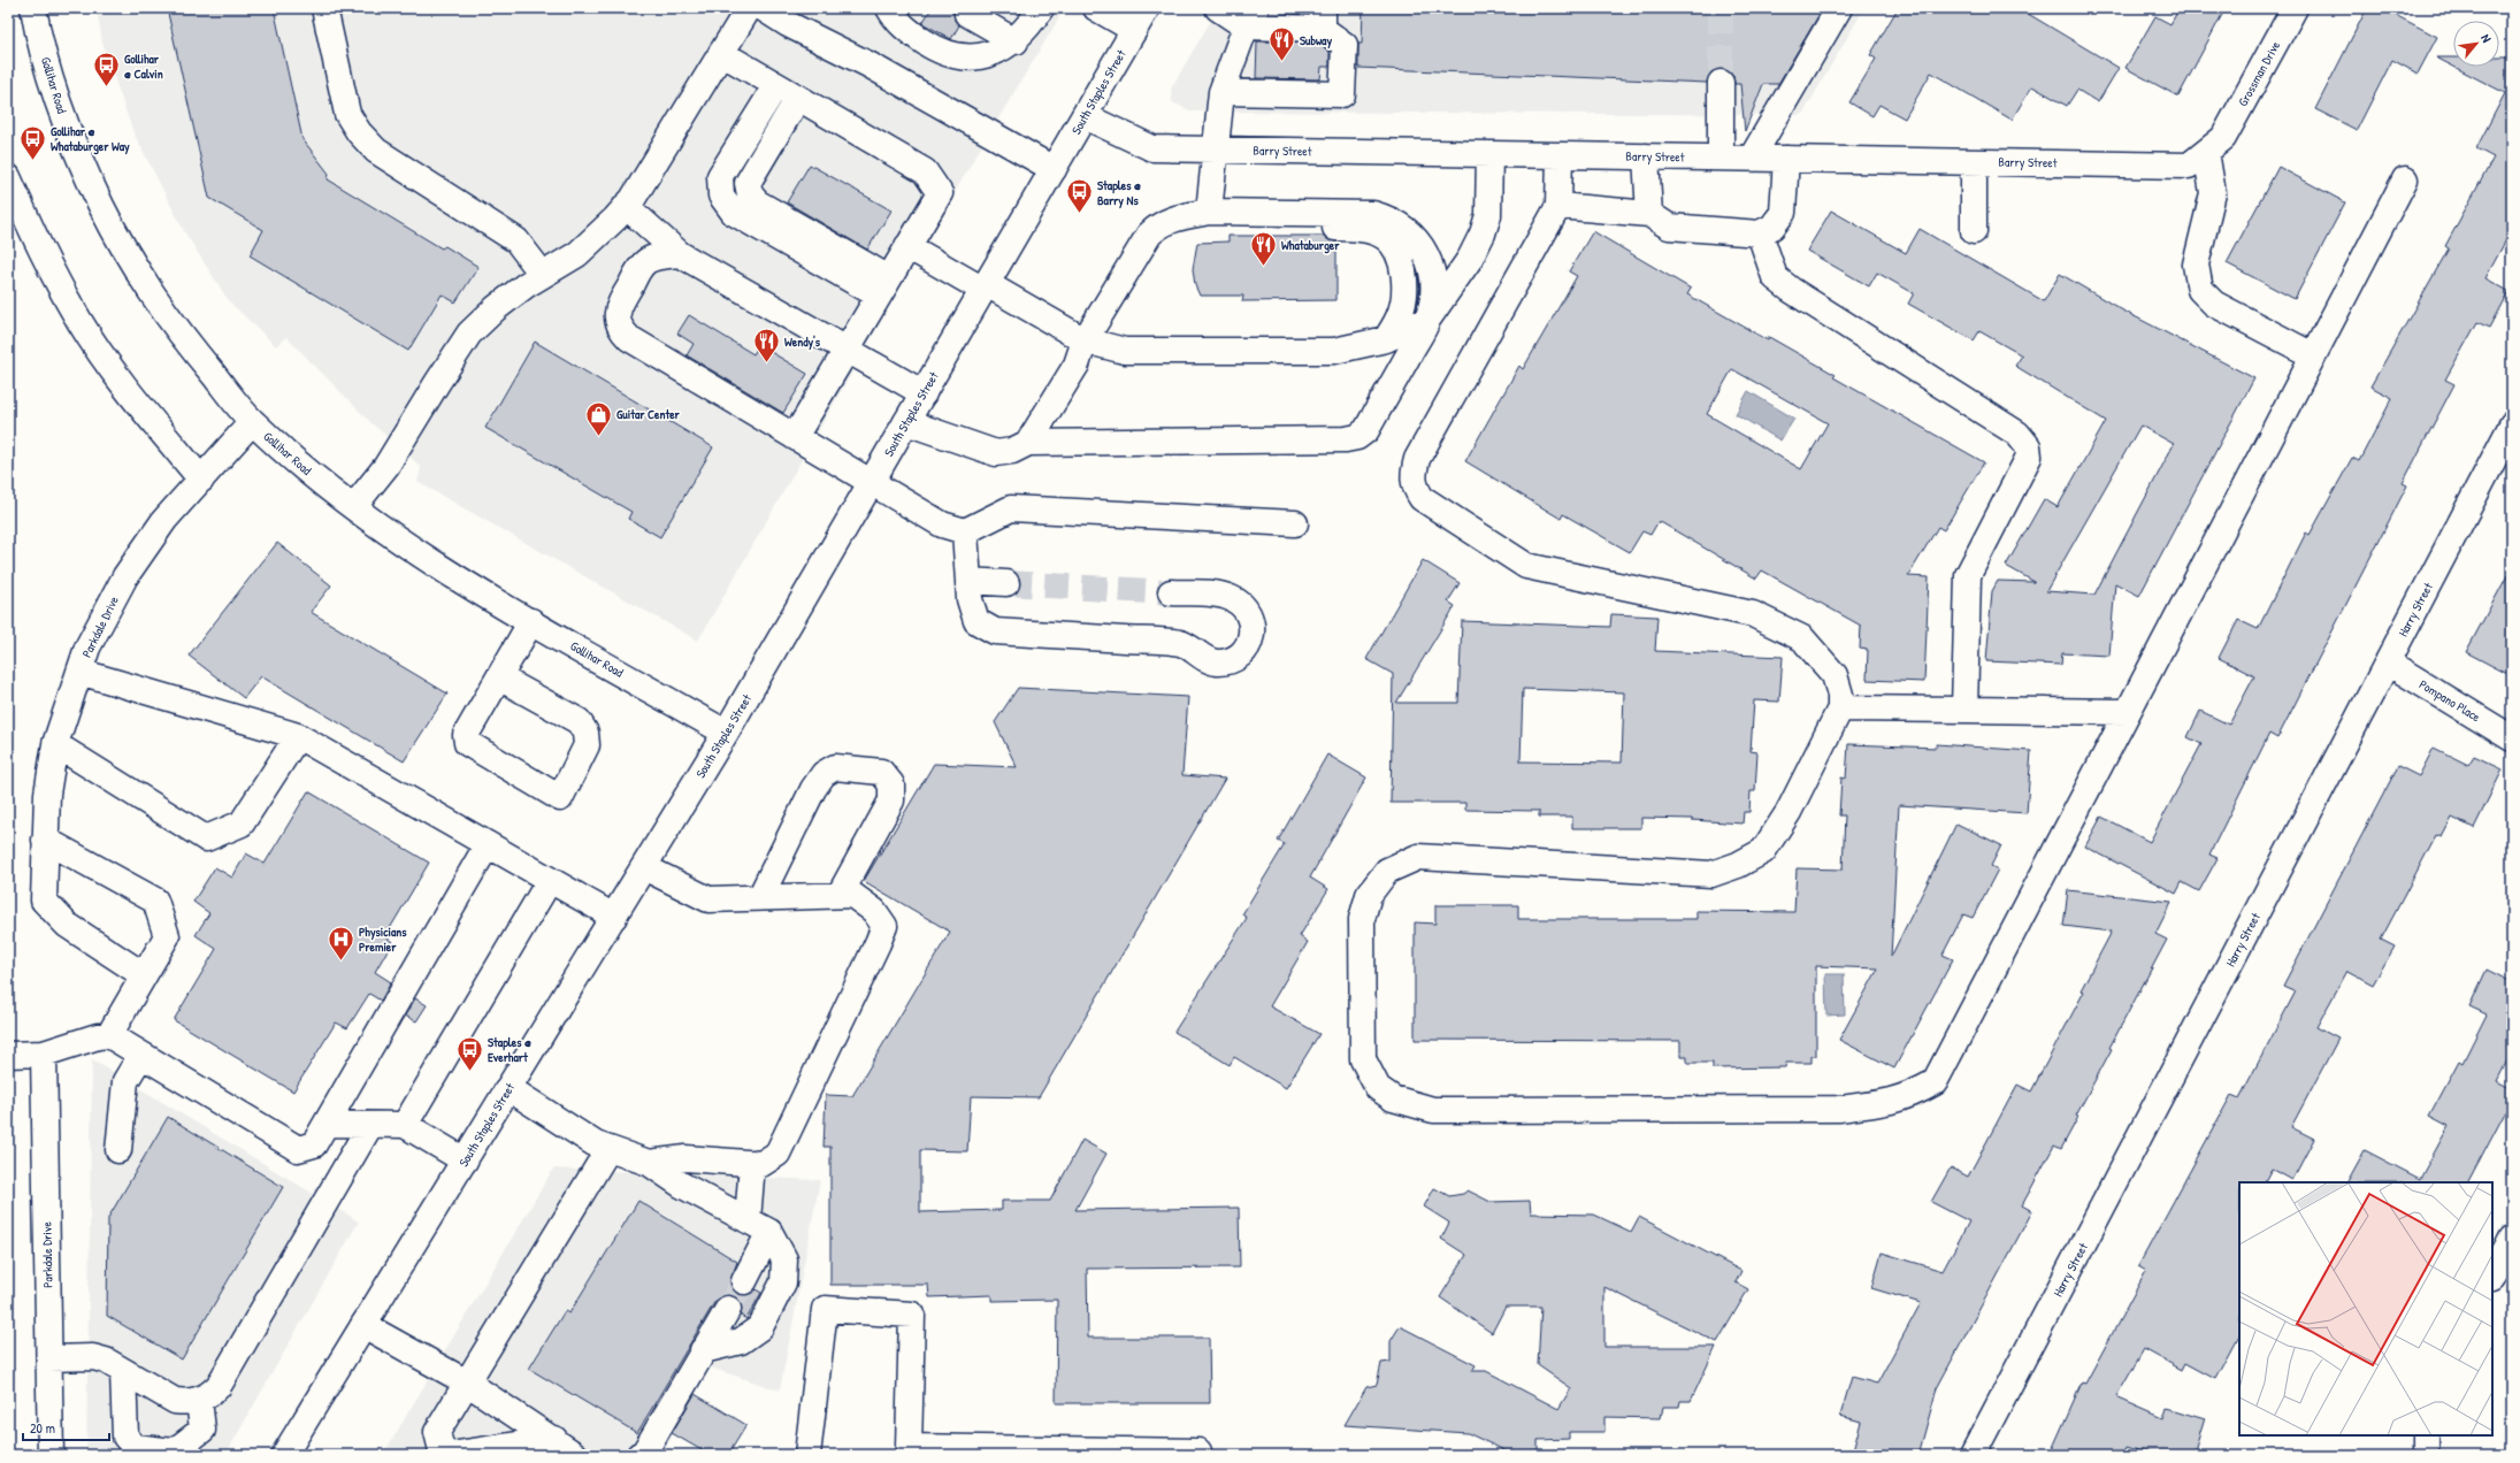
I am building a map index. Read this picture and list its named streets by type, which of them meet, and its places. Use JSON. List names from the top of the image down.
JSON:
{
  "streets": {
    "street": [
      "Grossman Drive",
      "Gollihar Road",
      "South Staples Street",
      "Barry Street",
      "Harry Street",
      "Parkdale Drive",
      "Pompano Place"
    ]
  },
  "crossings": [
    ["Grossman Drive", "Barry Street"],
    ["Gollihar Road", "South Staples Street"],
    ["Gollihar Road", "Parkdale Drive"],
    ["South Staples Street", "Barry Street"],
    ["Harry Street", "Pompano Place"]
  ],
  "places": {
    "restaurant": ["Subway", "Whataburger", "Wendy's"],
    "bus stop": [
      "Gollihar @ Calvin",
      "Gollihar @ Whataburger Way",
      "Staples @ Barry Ns",
      "Staples @ Everhart"
    ],
    "shop": ["Guitar Center"],
    "hospital": ["Physicians Premier"]
  },
  "scale_bar": "20 m",
  "north": "top right"
}
